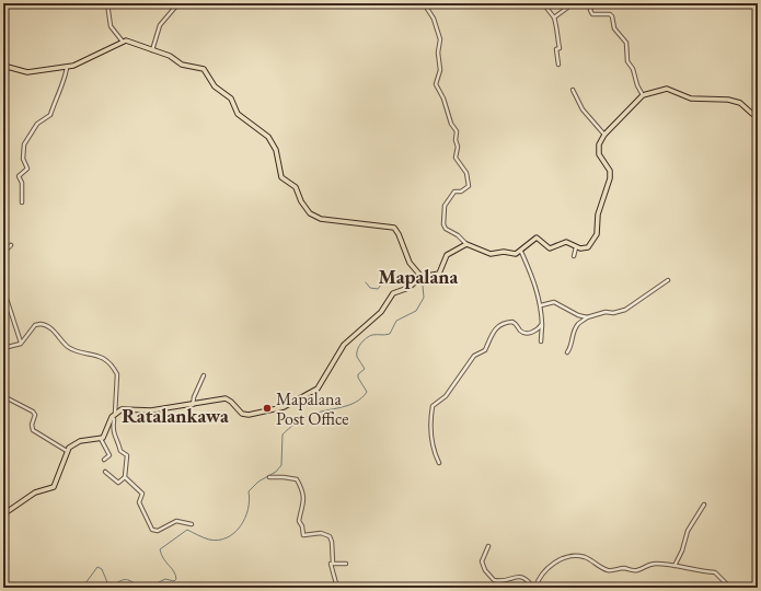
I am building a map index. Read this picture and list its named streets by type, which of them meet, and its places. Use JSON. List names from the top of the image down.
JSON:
{
  "districts": ["Mapalana", "Ratalankawa"],
  "places": ["Mapalana Post Office"]
}
